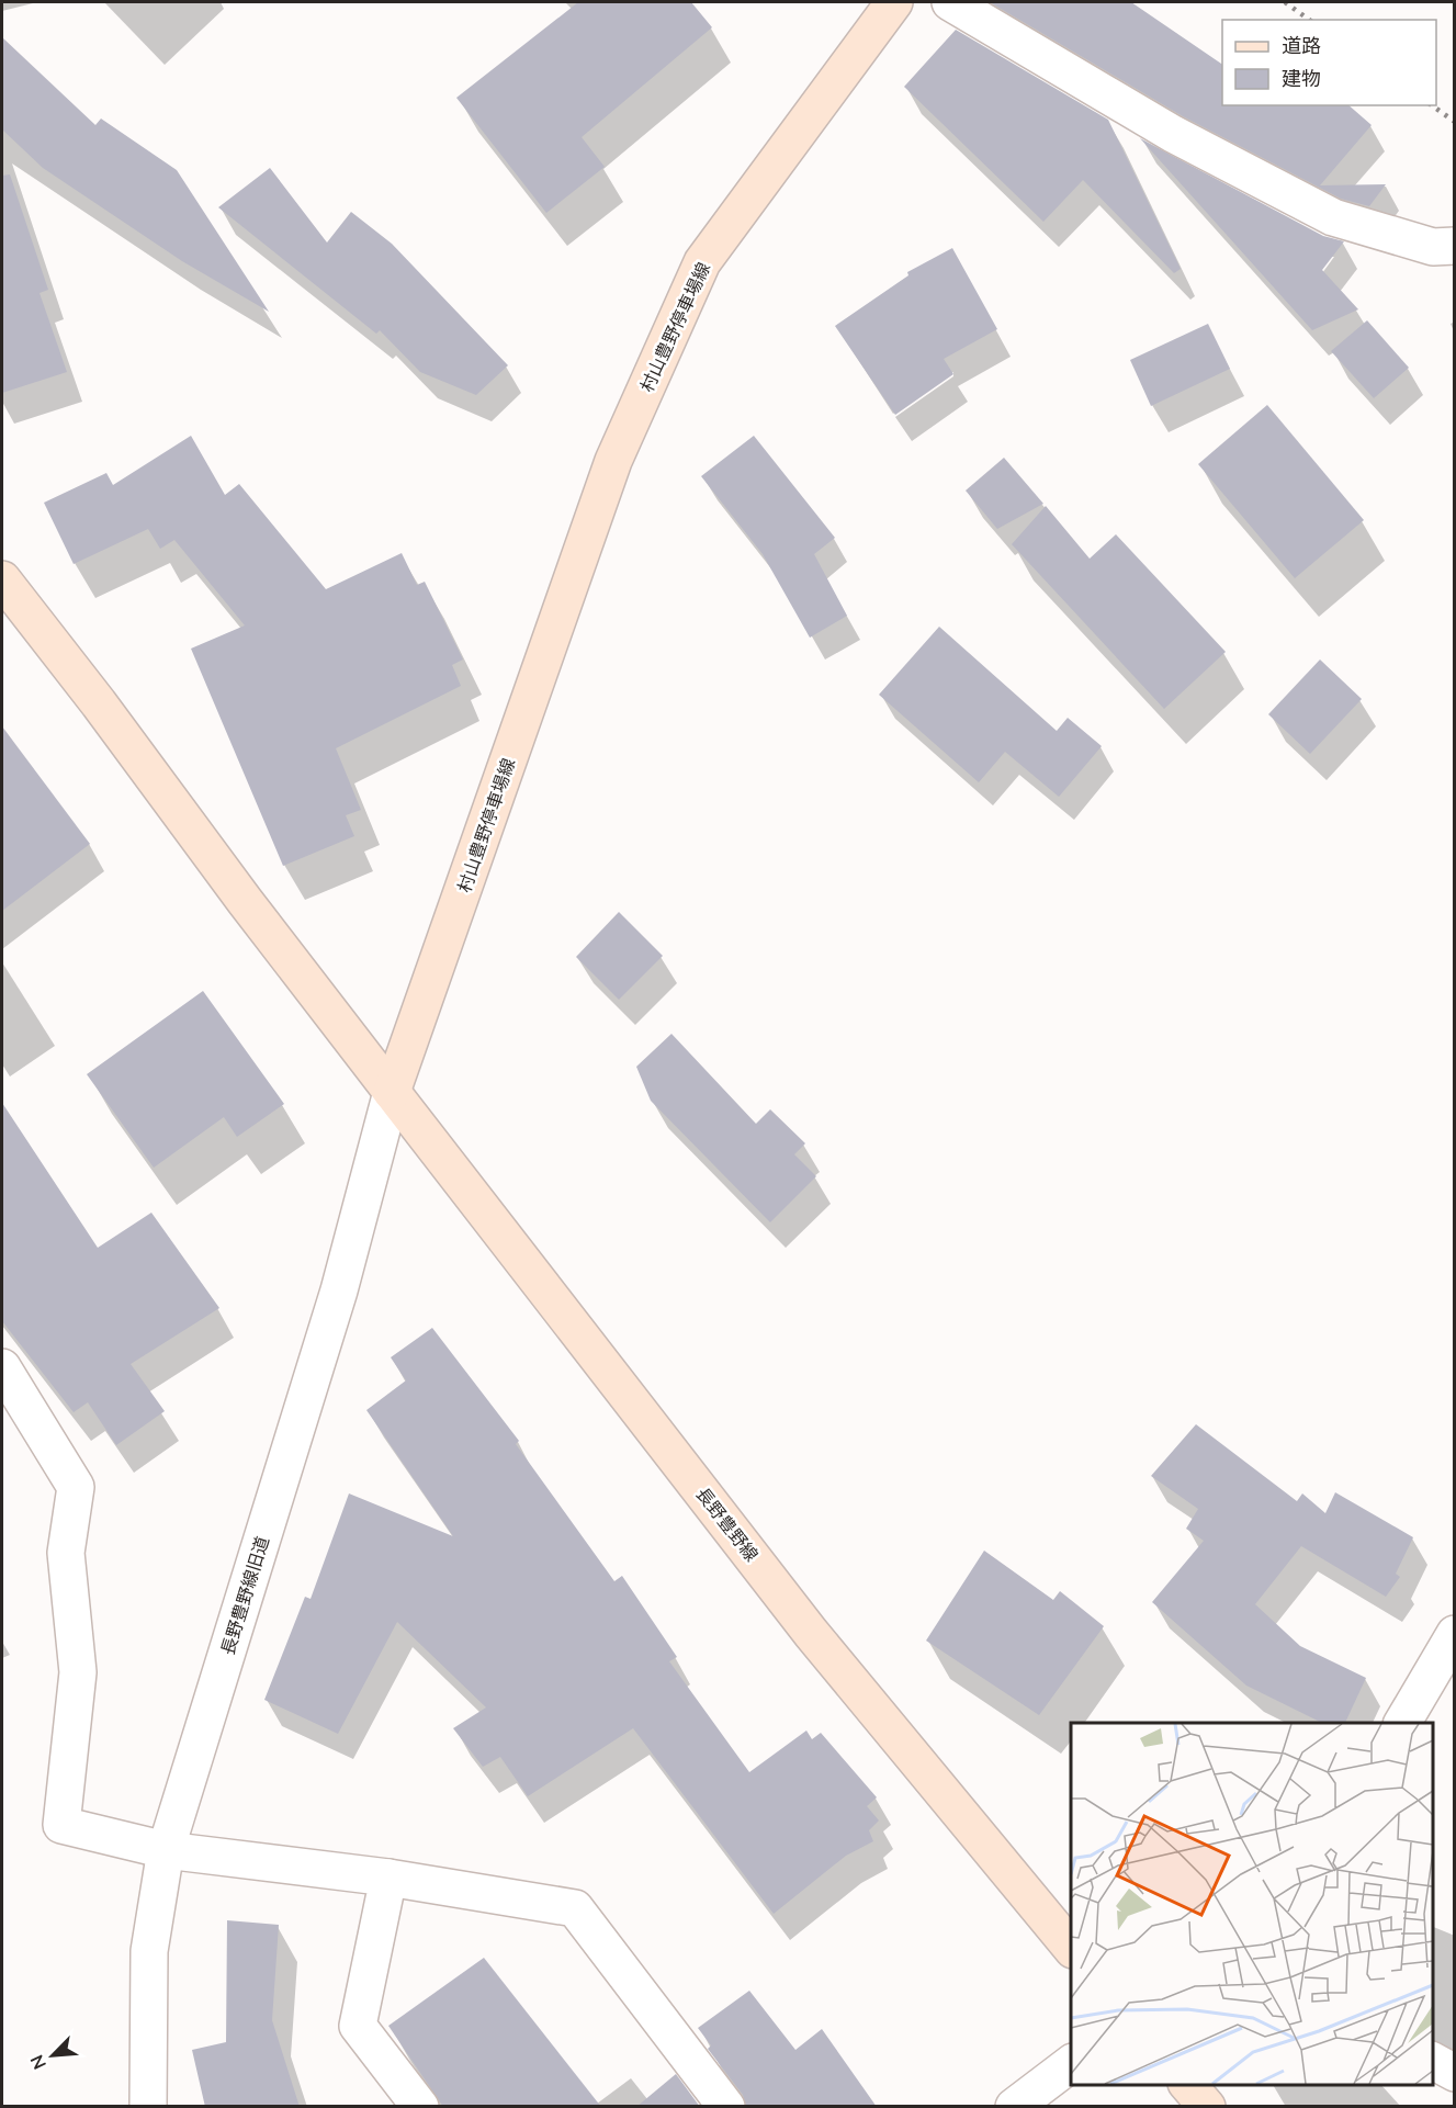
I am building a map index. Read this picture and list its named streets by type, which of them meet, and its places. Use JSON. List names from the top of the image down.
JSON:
{
  "streets": {
    "main road": ["村山豊野停車場線", "長野豊野線"],
    "street": ["長野豊野線旧道"]
  },
  "crossings": [
    ["村山豊野停車場線", "長野豊野線"],
    ["村山豊野停車場線", "長野豊野線旧道"],
    ["長野豊野線", "長野豊野線旧道"]
  ],
  "legend": ["道路", "建物"],
  "north": "bottom left"
}
